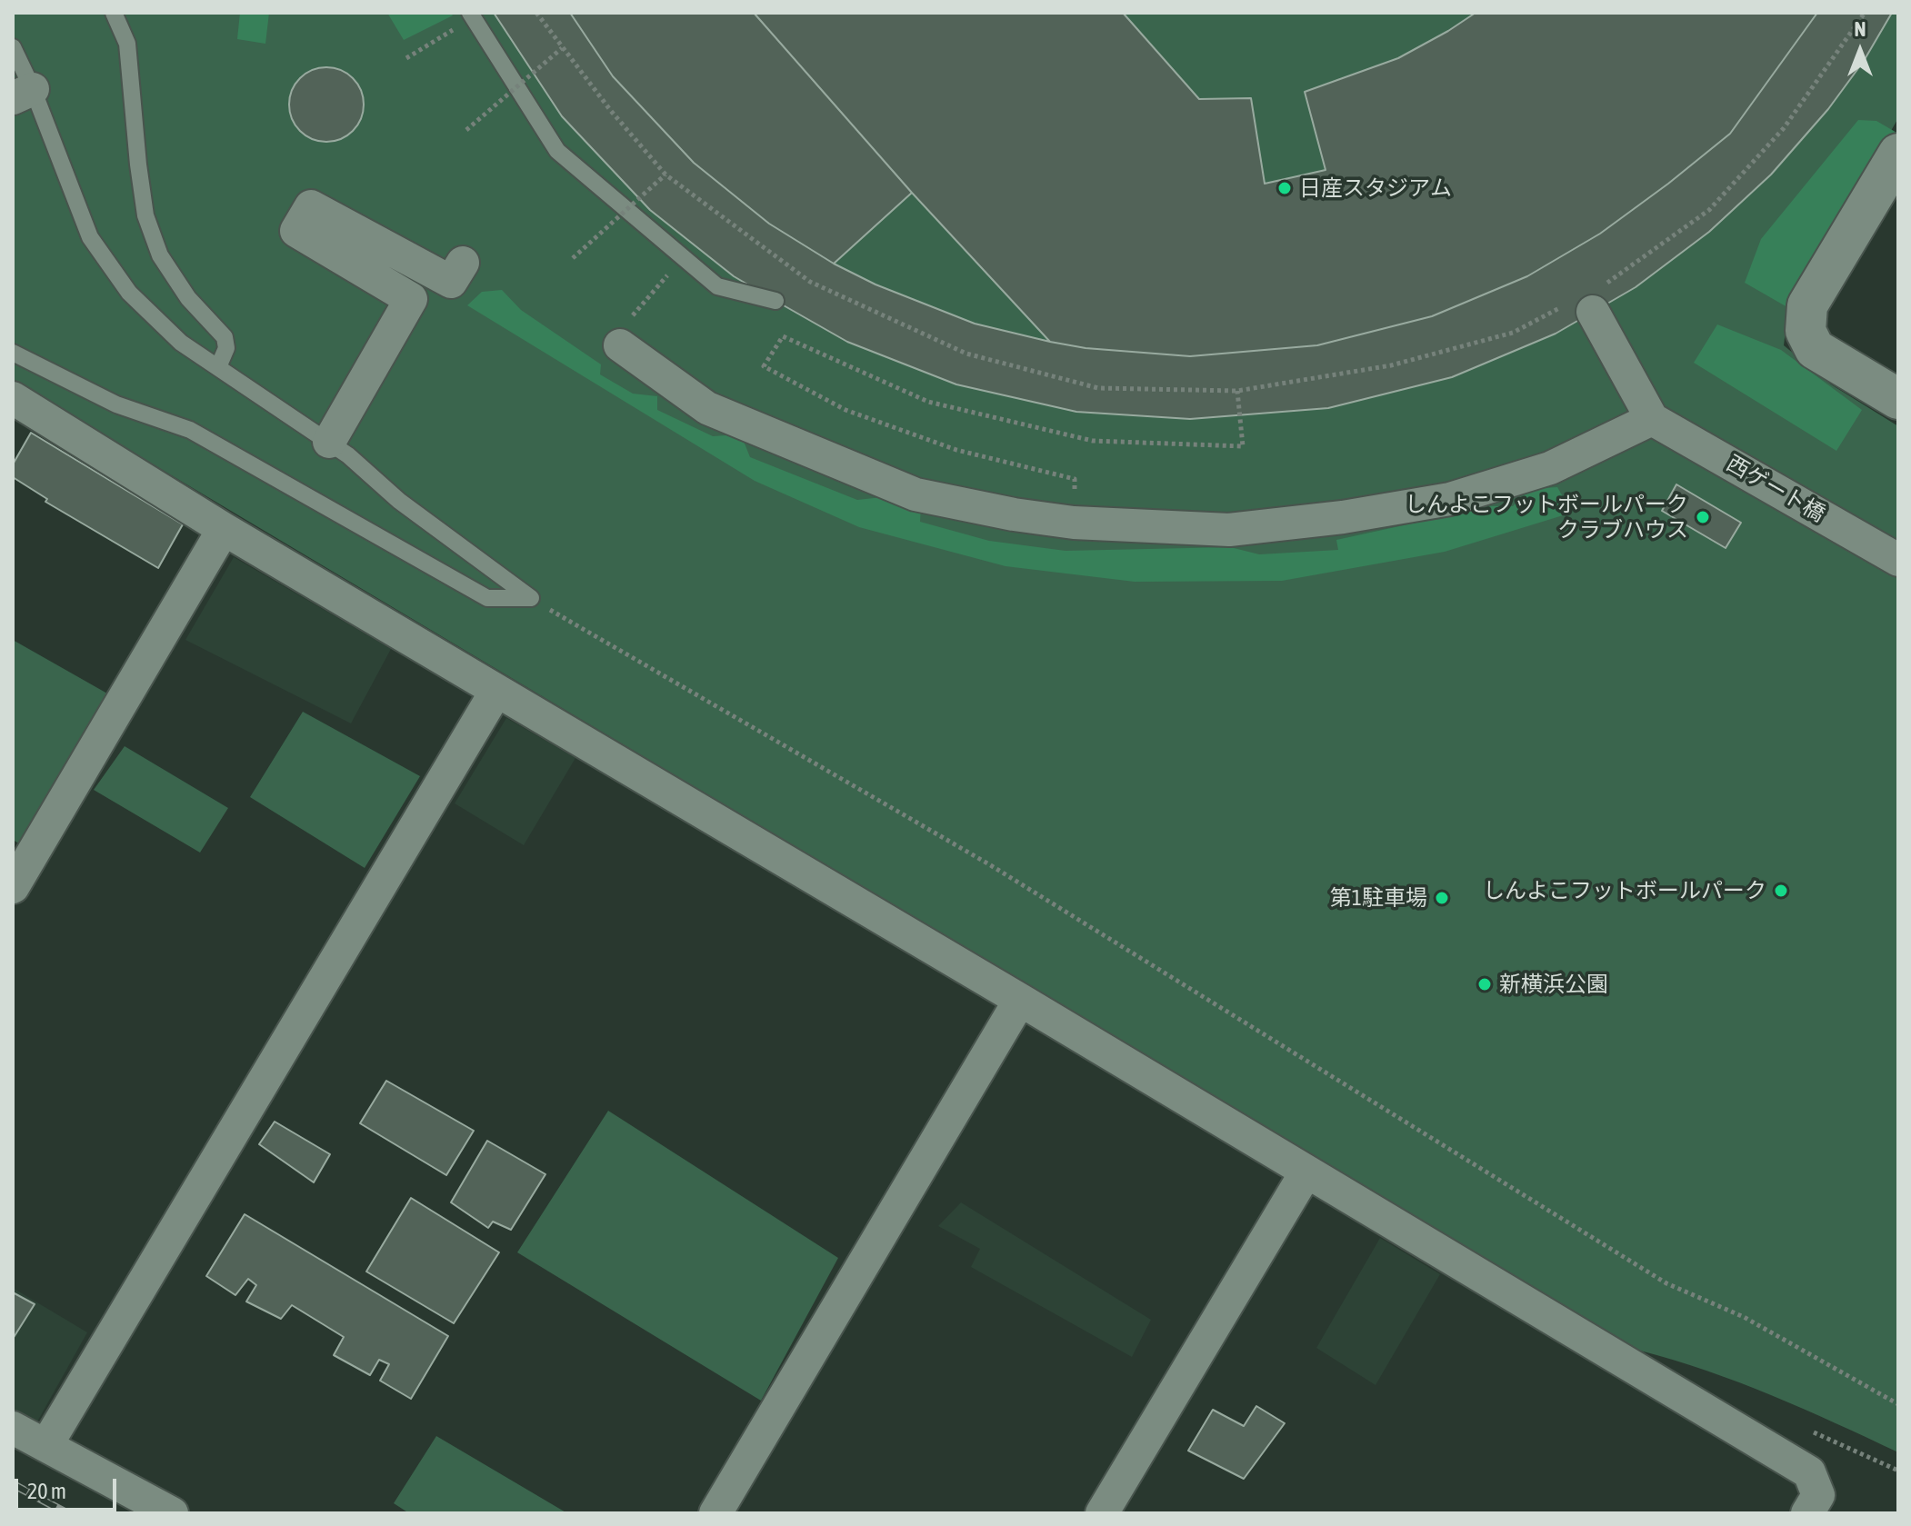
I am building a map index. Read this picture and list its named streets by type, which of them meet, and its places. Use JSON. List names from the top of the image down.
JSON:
{
  "streets": {
    "street": ["西ゲート橋"]
  },
  "places": [
    "日産スタジアム",
    "しんよこフットボールパーク クラブハウス",
    "しんよこフットボールパーク",
    "第1駐車場",
    "新横浜公園"
  ],
  "scale_bar": "20 m",
  "north": "top"
}
